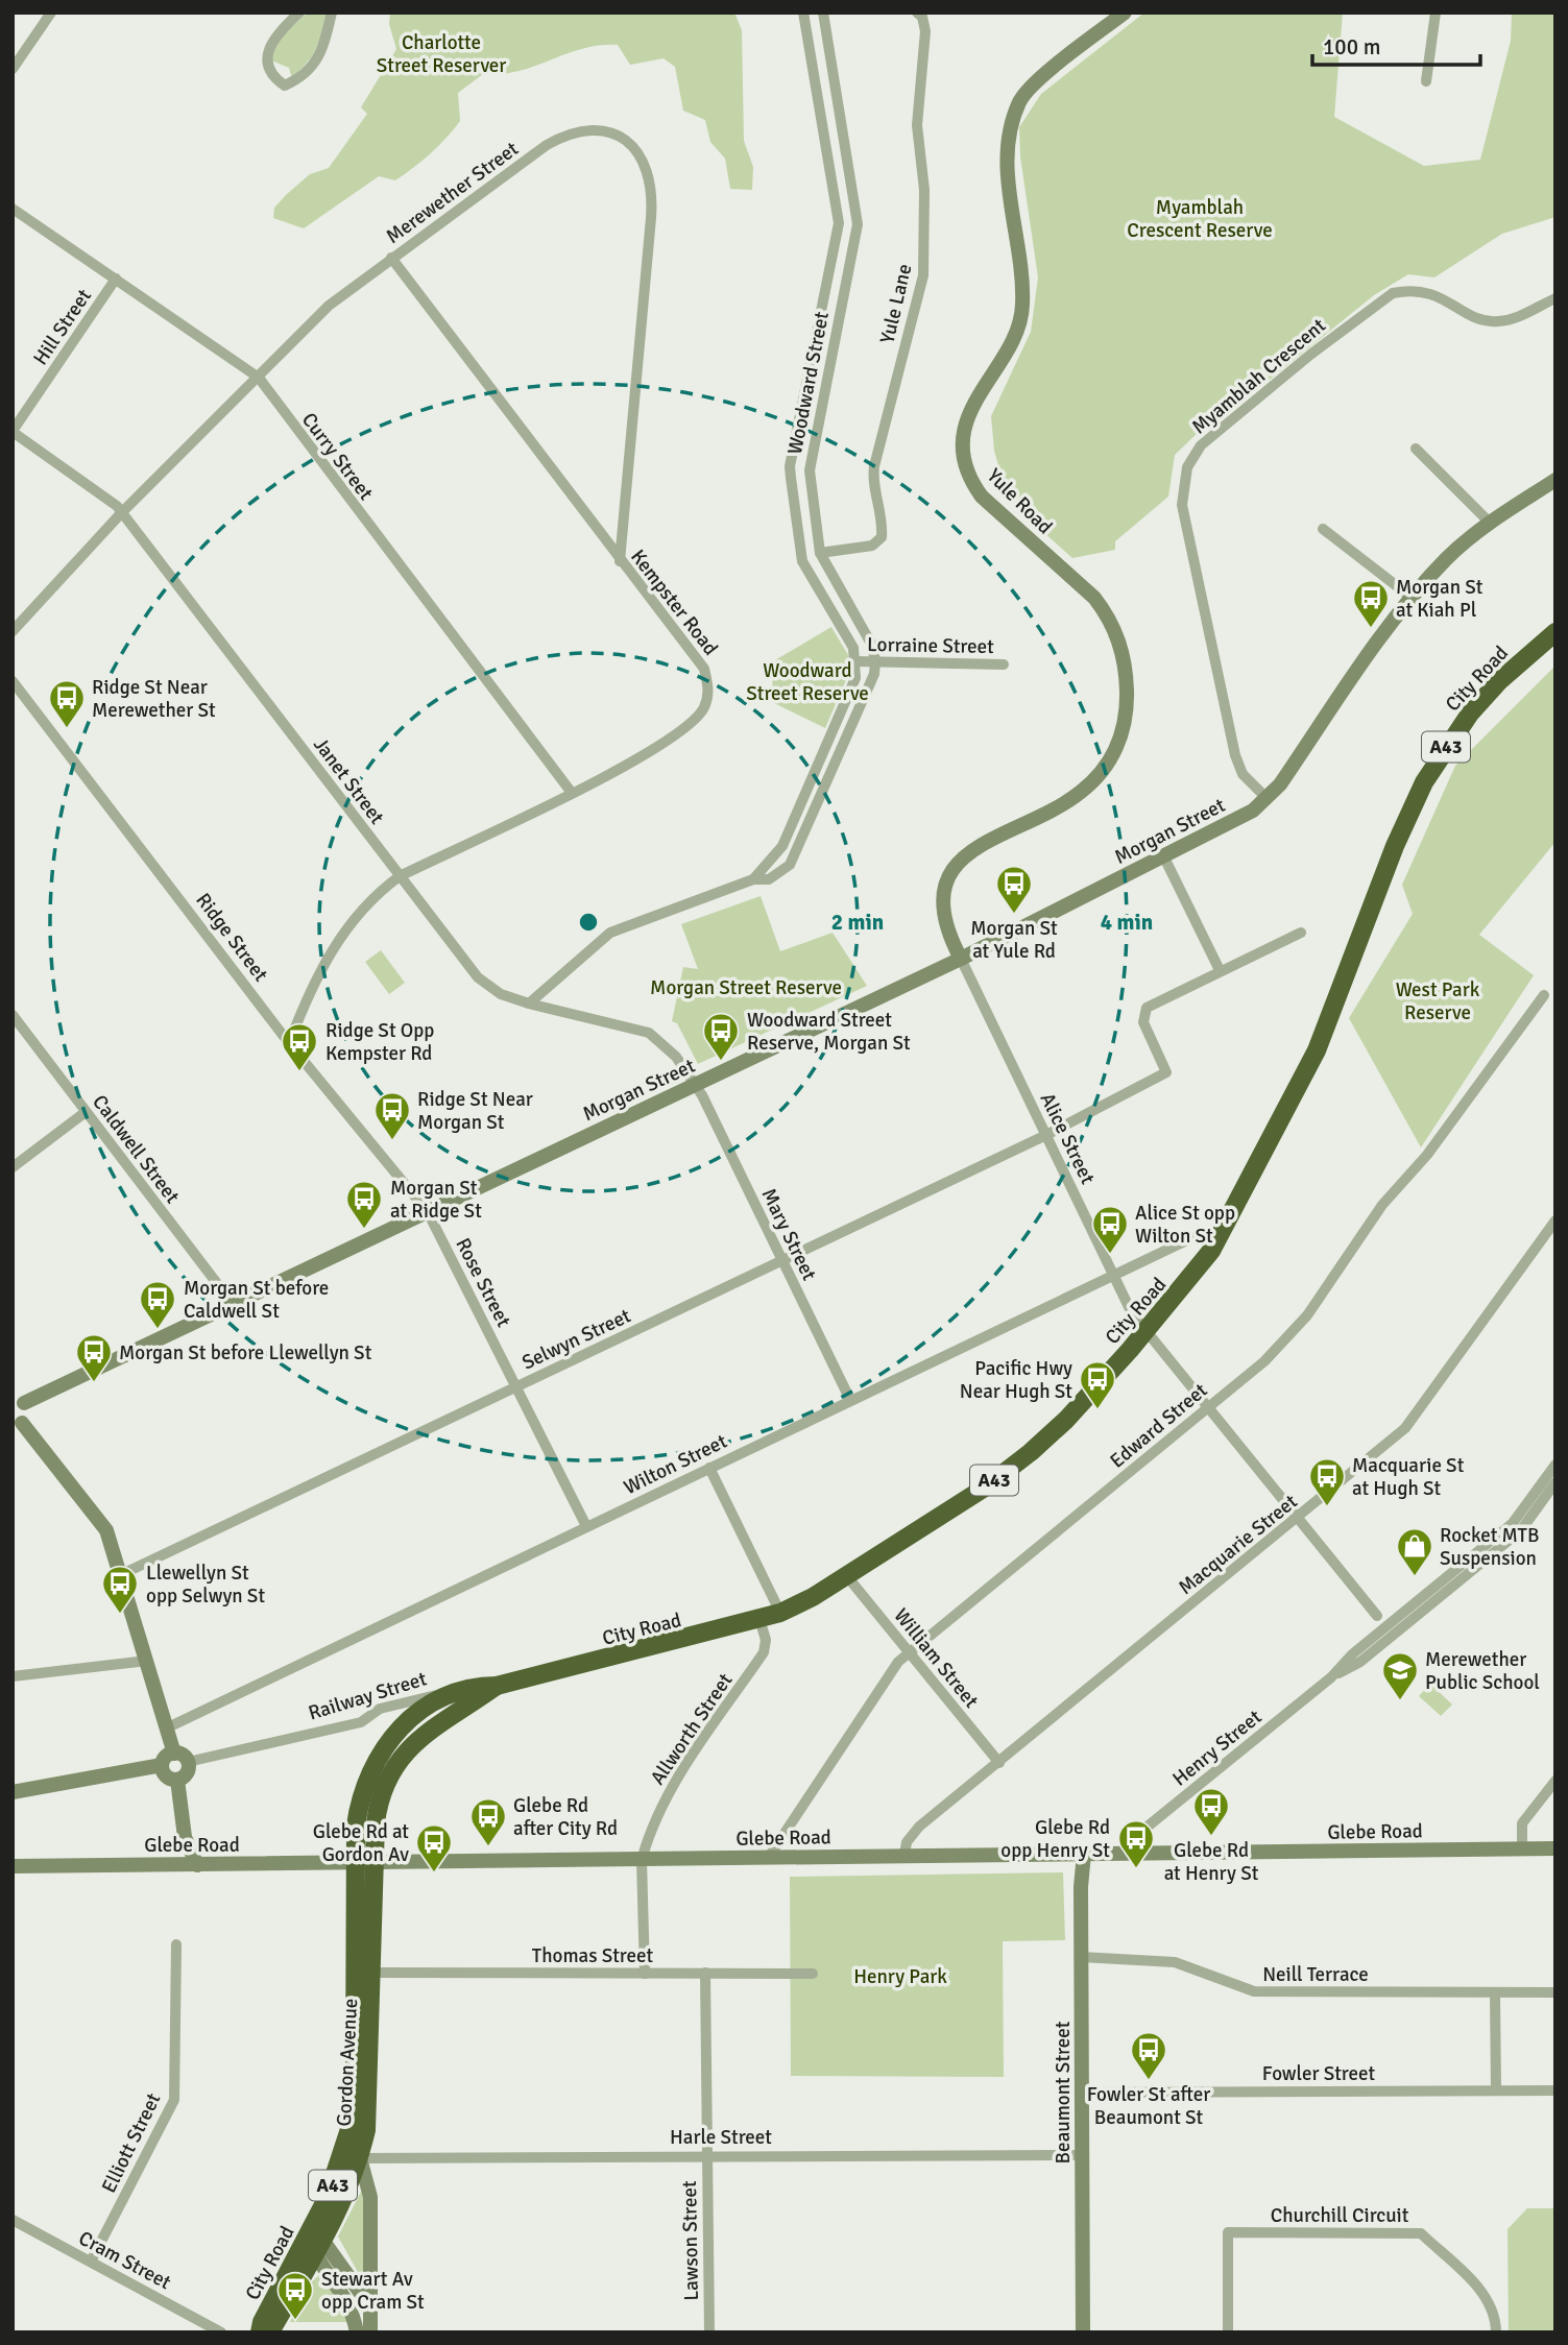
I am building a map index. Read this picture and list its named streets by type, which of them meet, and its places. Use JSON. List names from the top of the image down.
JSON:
{
  "streets": {
    "highway": ["City Road", "A43", "Gordon Avenue"],
    "street": [
      "Merewether Street",
      "Yule Lane",
      "Hill Street",
      "Myamblah Crescent",
      "Woodward Street",
      "Curry Street",
      "Yule Road",
      "Kempster Road",
      "Lorraine Street",
      "Janet Street",
      "Morgan Street",
      "Ridge Street",
      "Alice Street",
      "Caldwell Street",
      "Mary Street",
      "Rose Street",
      "Selwyn Street",
      "Edward Street",
      "Wilton Street",
      "Macquarie Street",
      "William Street",
      "Railway Street",
      "Allworth Street",
      "Henry Street",
      "Glebe Road",
      "Thomas Street",
      "Neill Terrace",
      "Fowler Street",
      "Beaumont Street",
      "Harle Street",
      "Elliott Street",
      "Churchill Circuit",
      "Lawson Street",
      "Cram Street"
    ]
  },
  "crossings": [
    ["Merewether Street", "Curry Street"],
    ["Merewether Street", "Kempster Road"],
    ["Merewether Street", "Janet Street"],
    ["Yule Lane", "Woodward Street"],
    ["Hill Street", "Curry Street"],
    ["Hill Street", "Janet Street"],
    ["Myamblah Crescent", "Morgan Street"],
    ["Woodward Street", "Lorraine Street"],
    ["Curry Street", "Kempster Road"],
    ["Yule Road", "Morgan Street"],
    ["Yule Road", "Alice Street"],
    ["Kempster Road", "Janet Street"],
    ["Kempster Road", "Ridge Street"],
    ["City Road", "A43"],
    ["City Road", "Alice Street"],
    ["City Road", "William Street"],
    ["City Road", "Railway Street"],
    ["City Road", "Allworth Street"],
    ["City Road", "Glebe Road"],
    ["City Road", "Gordon Avenue"],
    ["A43", "Gordon Avenue"],
    ["A43", "Harle Street"],
    ["Janet Street", "Morgan Street"],
    ["Janet Street", "Mary Street"],
    ["Morgan Street", "Ridge Street"],
    ["Morgan Street", "Alice Street"],
    ["Morgan Street", "Caldwell Street"],
    ["Morgan Street", "Mary Street"],
    ["Morgan Street", "Rose Street"],
    ["Ridge Street", "Rose Street"],
    ["Alice Street", "Selwyn Street"],
    ["Alice Street", "Edward Street"],
    ["Alice Street", "Wilton Street"],
    ["Alice Street", "Macquarie Street"],
    ["Mary Street", "Selwyn Street"],
    ["Mary Street", "Wilton Street"],
    ["Rose Street", "Selwyn Street"],
    ["Rose Street", "Wilton Street"],
    ["Edward Street", "William Street"],
    ["Edward Street", "Glebe Road"],
    ["Macquarie Street", "William Street"],
    ["Macquarie Street", "Glebe Road"],
    ["Allworth Street", "Glebe Road"],
    ["Henry Street", "Glebe Road"],
    ["Glebe Road", "Gordon Avenue"],
    ["Glebe Road", "Beaumont Street"],
    ["Thomas Street", "Gordon Avenue"],
    ["Thomas Street", "Lawson Street"],
    ["Neill Terrace", "Beaumont Street"],
    ["Gordon Avenue", "Harle Street"],
    ["Fowler Street", "Beaumont Street"],
    ["Beaumont Street", "Harle Street"],
    ["Harle Street", "Lawson Street"],
    ["Elliott Street", "Cram Street"]
  ],
  "parks": [
    "Charlotte Street Reserver",
    "Myamblah Crescent Reserve",
    "Woodward Street Reserve",
    "Morgan Street Reserve",
    "West Park Reserve",
    "Henry Park"
  ],
  "places": {
    "bus stop": [
      "Morgan St at Kiah Pl",
      "Ridge St Near Merewether St",
      "Morgan St at Yule Rd",
      "Woodward Street Reserve, Morgan St",
      "Ridge St Opp Kempster Rd",
      "Ridge St Near Morgan St",
      "Morgan St at Ridge St",
      "Alice St opp Wilton St",
      "Morgan St before Caldwell St",
      "Morgan St before Llewellyn St",
      "Pacific Hwy Near Hugh St",
      "Macquarie St at Hugh St",
      "Llewellyn St opp Selwyn St",
      "Glebe Rd at Henry St",
      "Glebe Rd after City Rd",
      "Glebe Rd opp Henry St",
      "Glebe Rd at Gordon Av",
      "Fowler St after Beaumont St",
      "Stewart Av opp Cram St"
    ],
    "shop": ["Rocket MTB Suspension"],
    "school or university": ["Merewether Public School"]
  },
  "scale_bar": "100 m",
  "rings": ["2 min", "4 min"]
}
